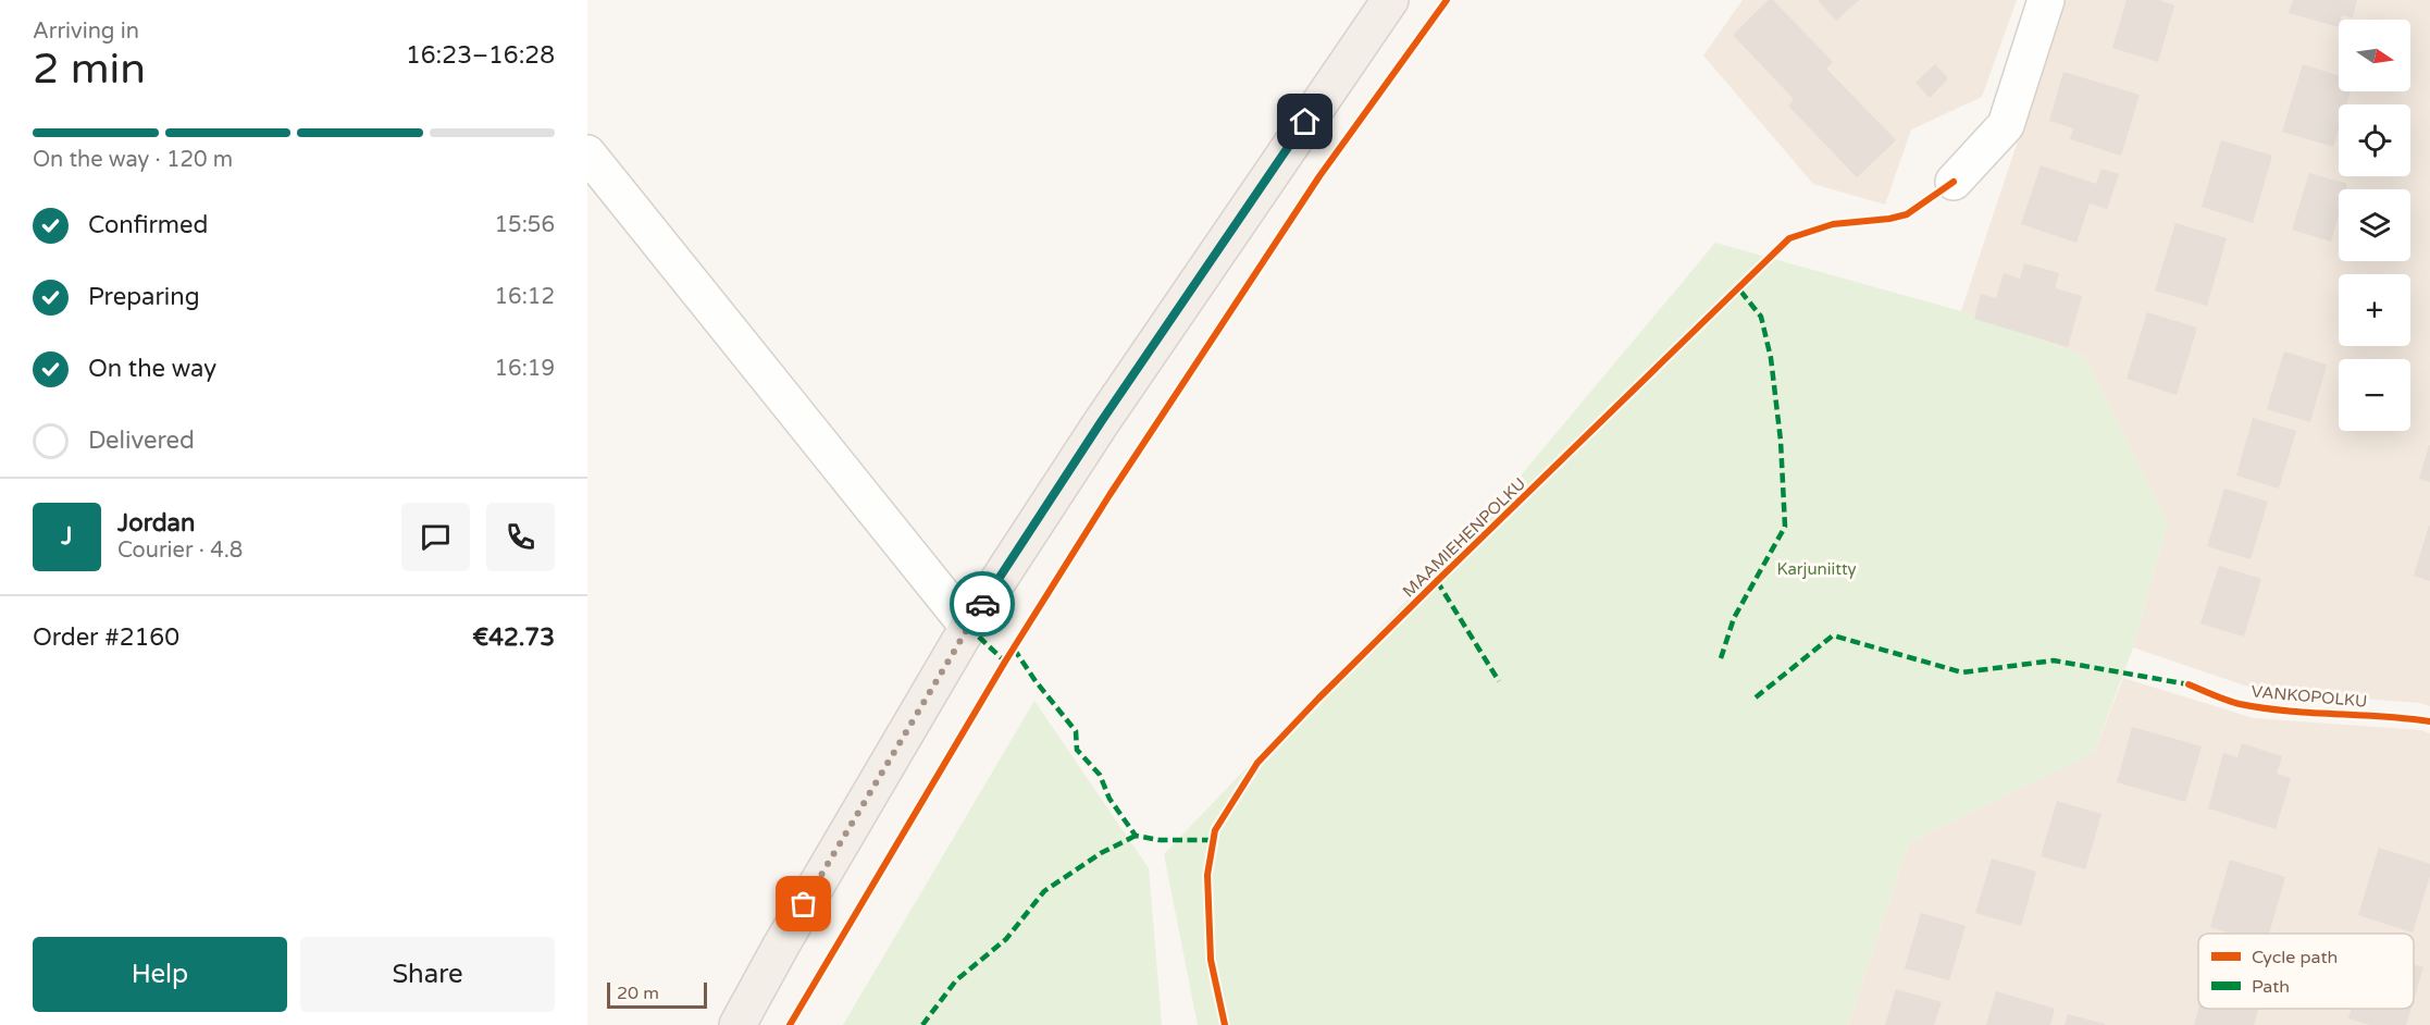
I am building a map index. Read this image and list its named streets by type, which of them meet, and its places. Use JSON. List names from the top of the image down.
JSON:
{
  "streets": {
    "cycle path": ["MAAMIEHENPOLKU", "VANKOPOLKU"]
  },
  "parks": ["Karjuniitty"],
  "legend": ["Cycle path", "Path"],
  "scale_bar": "20 m",
  "north": "right",
  "page": {
    "heading": ["2 min", "Arriving in", "16:23–16:28"],
    "panel": [
      "Jordan",
      "Courier · 4.8",
      "Order #2160",
      "€42.73"
    ],
    "map_buttons": ["+", "−"],
    "bar": "On the way · 120 m",
    "list": [
      ["Confirmed", "15:56"],
      ["Preparing", "16:12"],
      ["On the way", "16:19"],
      "Delivered"
    ],
    "round": "J",
    "buttons": ["Help", "Share"],
    "scale": "20 m"
  }
}
